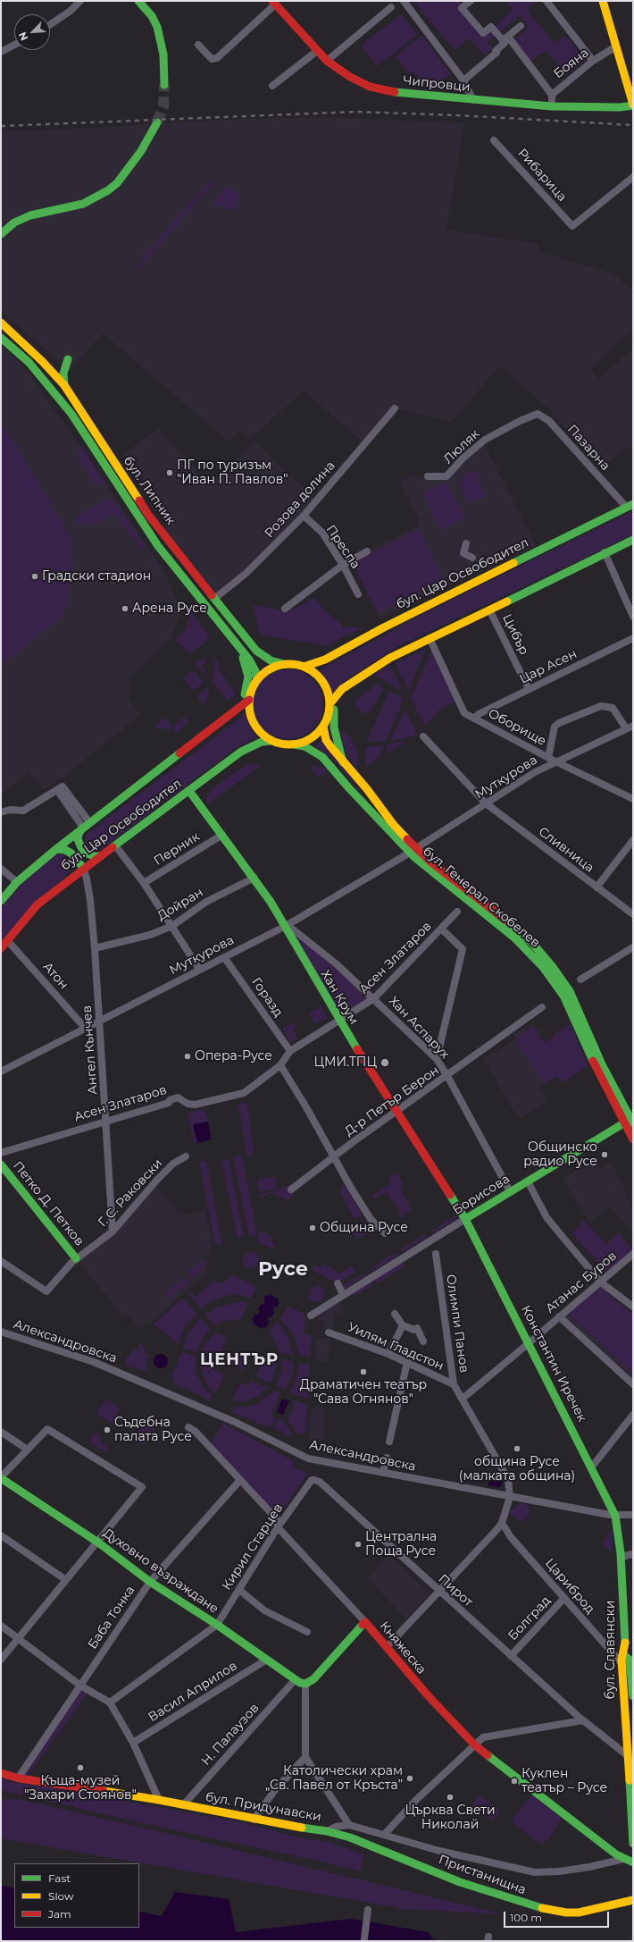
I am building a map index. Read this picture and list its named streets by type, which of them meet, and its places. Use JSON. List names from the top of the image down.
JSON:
{
  "streets": {
    "main road": [
      "Чипровци",
      "бул. Липник",
      "бул. Цар Освободител",
      "бул. Генерал Скобелев",
      "Хан Крум",
      "Борисова",
      "Петко Д. Петков",
      "Константин Иречек",
      "Духовно възраждане",
      "Княжеска",
      "бул. Славянски",
      "бул. Придунавски",
      "Пристанищна"
    ],
    "street": [
      "Бояна",
      "Рибарица",
      "Люляк",
      "Пазарна",
      "Розова долина",
      "Преспа",
      "Цибър",
      "Цар Асен",
      "Оборище",
      "Муткурова",
      "Перник",
      "Сливница",
      "Дойран",
      "Асен Златаров",
      "Атон",
      "Горазд",
      "Хан Аспарух",
      "Ангел Кънчев",
      "Д-р Петър Берон",
      "Г. С. Раковски",
      "Атанас Буров",
      "Олимпи Панов",
      "Александровска",
      "Уилям Гладстон",
      "Кирил Старцев",
      "Цариброд",
      "Пирот",
      "Баба Тонка",
      "Болград",
      "Васил Априлов",
      "Н. Палаузов"
    ]
  },
  "crossings": [
    ["Бояна", "Чипровци"],
    ["Люляк", "Пазарна"],
    ["Пазарна", "бул. Цар Освободител"],
    ["бул. Липник", "Розова долина"],
    ["бул. Липник", "бул. Цар Освободител"],
    ["бул. Липник", "бул. Генерал Скобелев"],
    ["Розова долина", "Преспа"],
    ["бул. Цар Освободител", "Цибър"],
    ["бул. Цар Освободител", "Оборище"],
    ["бул. Цар Освободител", "бул. Генерал Скобелев"],
    ["бул. Цар Освободител", "Атон"],
    ["бул. Цар Освободител", "Хан Крум"],
    ["бул. Цар Освободител", "Ангел Кънчев"],
    ["Цибър", "Цар Асен"],
    ["Цар Асен", "Оборище"],
    ["Оборище", "Муткурова"],
    ["Муткурова", "Сливница"],
    ["Муткурова", "бул. Генерал Скобелев"],
    ["Муткурова", "Атон"],
    ["Муткурова", "Горазд"],
    ["Муткурова", "Хан Крум"],
    ["Муткурова", "Хан Аспарух"],
    ["Муткурова", "Ангел Кънчев"],
    ["Перник", "Хан Крум"],
    ["бул. Генерал Скобелев", "Борисова"],
    ["Дойран", "Хан Крум"],
    ["Дойран", "Ангел Кънчев"],
    ["Асен Златаров", "Горазд"],
    ["Асен Златаров", "Хан Крум"],
    ["Асен Златаров", "Хан Аспарух"],
    ["Асен Златаров", "Ангел Кънчев"],
    ["Хан Крум", "Хан Аспарух"],
    ["Хан Крум", "Д-р Петър Берон"],
    ["Хан Крум", "Борисова"],
    ["Хан Крум", "Константин Иречек"],
    ["Хан Аспарух", "Д-р Петър Берон"],
    ["Хан Аспарух", "Борисова"],
    ["Ангел Кънчев", "Г. С. Раковски"],
    ["Г. С. Раковски", "Петко Д. Петков"],
    ["Борисова", "Константин Иречек"],
    ["Атанас Буров", "Олимпи Панов"],
    ["Атанас Буров", "Константин Иречек"],
    ["Олимпи Панов", "Александровска"],
    ["Олимпи Панов", "Уилям Гладстон"],
    ["Александровска", "Константин Иречек"],
    ["Александровска", "бул. Славянски"],
    ["Константин Иречек", "бул. Славянски"],
    ["Кирил Старцев", "Духовно възраждане"],
    ["Кирил Старцев", "Пирот"],
    ["Кирил Старцев", "Княжеска"],
    ["Духовно възраждане", "Баба Тонка"],
    ["Духовно възраждане", "Васил Априлов"],
    ["Духовно възраждане", "Н. Палаузов"],
    ["Цариброд", "Болград"],
    ["Цариброд", "бул. Славянски"],
    ["Пирот", "Болград"],
    ["Пирот", "бул. Славянски"],
    ["Баба Тонка", "Княжеска"],
    ["Баба Тонка", "бул. Придунавски"],
    ["Княжеска", "бул. Придунавски"],
    ["Н. Палаузов", "бул. Придунавски"],
    ["бул. Придунавски", "Пристанищна"]
  ],
  "districts": ["Русе", "ЦЕНТЪР"],
  "places": [
    "ПГ по туризъм \"Иван П. Павлов\"",
    "Градски стадион",
    "Арена Русе",
    "Опера-Русе",
    "ЦМИ.ТПЦ",
    "Общинско радио Русе",
    "Община Русе",
    "Драматичен театър \"Сава Огнянов\"",
    "Съдебна палата Русе",
    "община Русе (малката община)",
    "Централна Поща Русе",
    "Къща-музей \"Захари Стоянов\"",
    "Католически храм „Св. Павел от Кръста”",
    "Куклен театър – Русе",
    "Църква Свети Николай"
  ],
  "legend": ["Fast", "Slow", "Jam"],
  "scale_bar": "100 m",
  "north": "bottom left"
}
